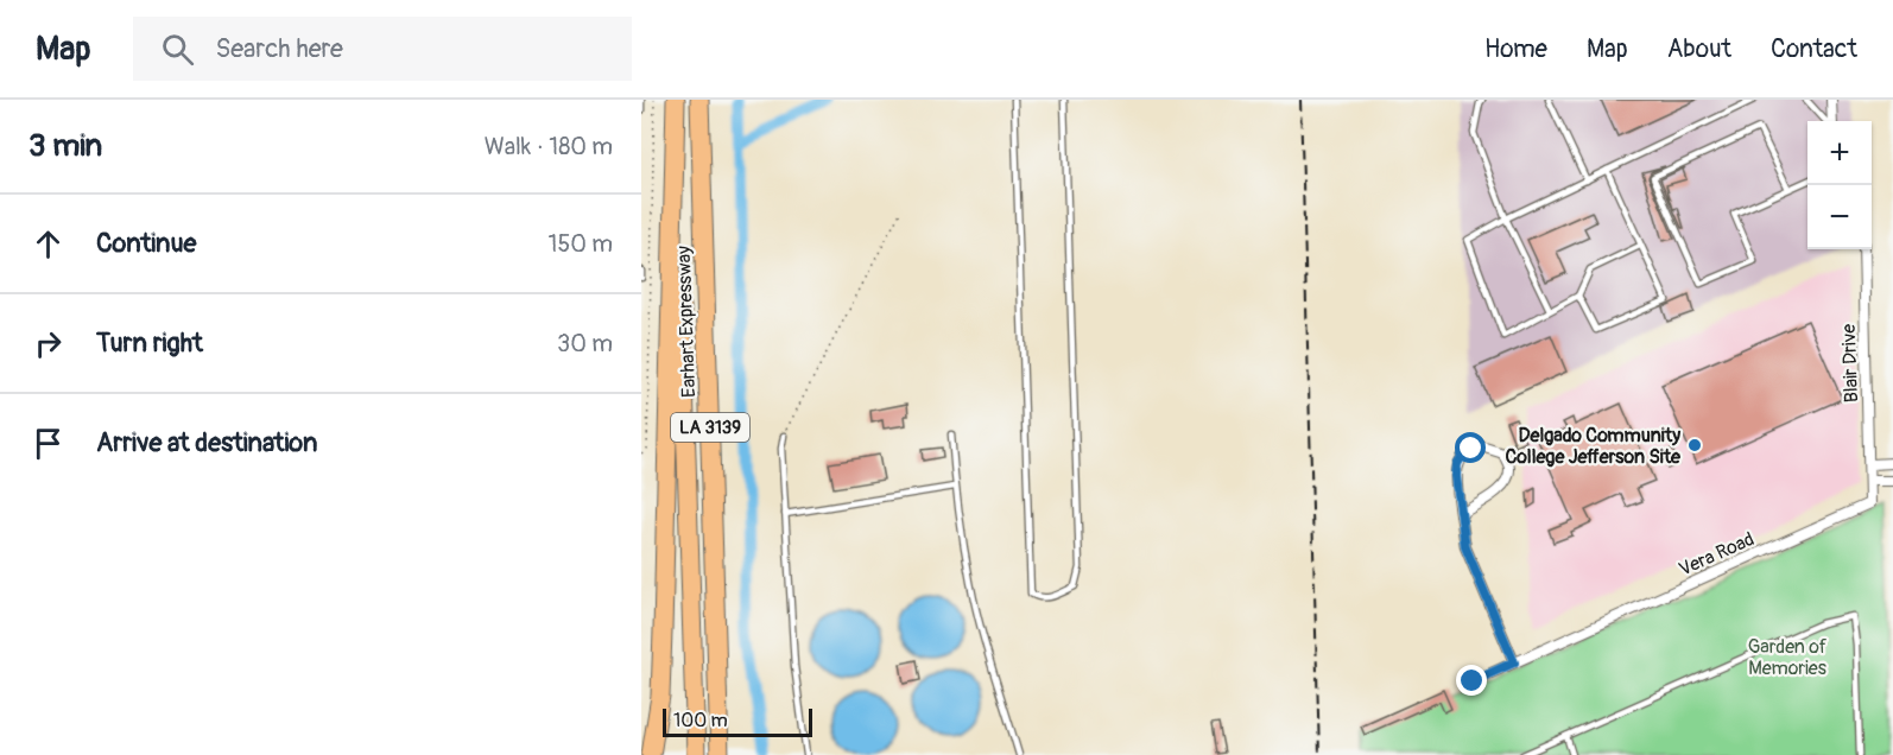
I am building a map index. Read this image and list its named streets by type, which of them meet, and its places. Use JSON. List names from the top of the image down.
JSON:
{
  "streets": {
    "highway": ["Earhart Expressway", "LA 3139"],
    "street": ["Blair Drive", "Vera Road"]
  },
  "crossings": [
    ["Blair Drive", "Vera Road"]
  ],
  "parks": ["Garden of Memories"],
  "places": ["Delgado Community College Jefferson Site"],
  "scale_bar": "100 m",
  "page": {
    "header": "Map",
    "search": "Search here",
    "nav": [
      "Home",
      "Map",
      "About",
      "Contact"
    ],
    "heading": ["3 min", "Walk · 180 m"],
    "map_buttons": ["+", "−"],
    "list": [
      ["Continue", "150 m"],
      ["Turn right", "30 m"],
      "Arrive at destination"
    ],
    "scale": "100 m"
  }
}
